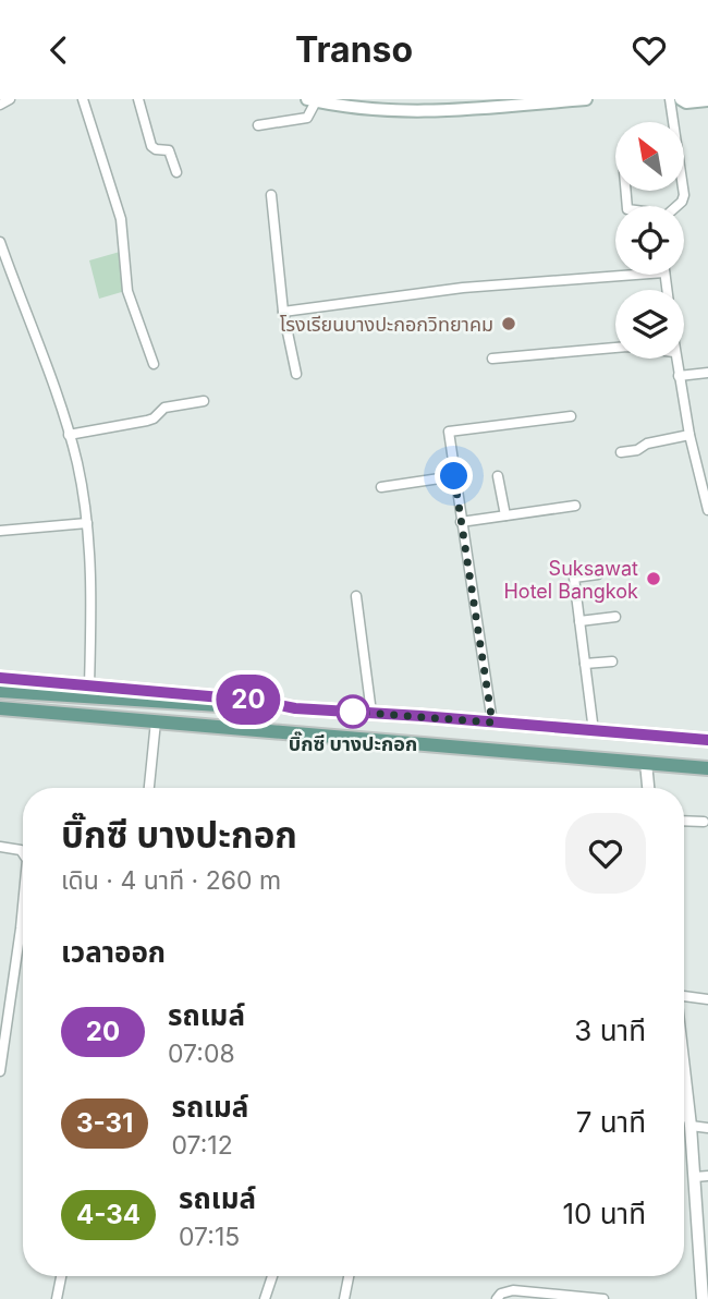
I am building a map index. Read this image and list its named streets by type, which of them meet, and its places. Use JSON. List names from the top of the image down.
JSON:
{
  "places": ["โรงเรียนบางปะกอกวิทยาคม", "Suksawat Hotel Bangkok", "บิ๊กซี บางปะกอก"],
  "lines": ["bus line 20"],
  "north": "top left",
  "page": {
    "header": "Transo",
    "on_map": "20",
    "heading": [
      ["บิ๊กซี บางปะกอก", "เดิน · 4 นาที · 260 m"],
      "เวลาออก"
    ],
    "list": [
      {
        "mark": "20",
        "name": "รถเมล์",
        "note": "07:08",
        "value": "3 นาที"
      },
      {
        "mark": "3-31",
        "name": "รถเมล์",
        "note": "07:12",
        "value": "7 นาที"
      },
      {
        "mark": "4-34",
        "name": "รถเมล์",
        "note": "07:15",
        "value": "10 นาที"
      }
    ]
  }
}
